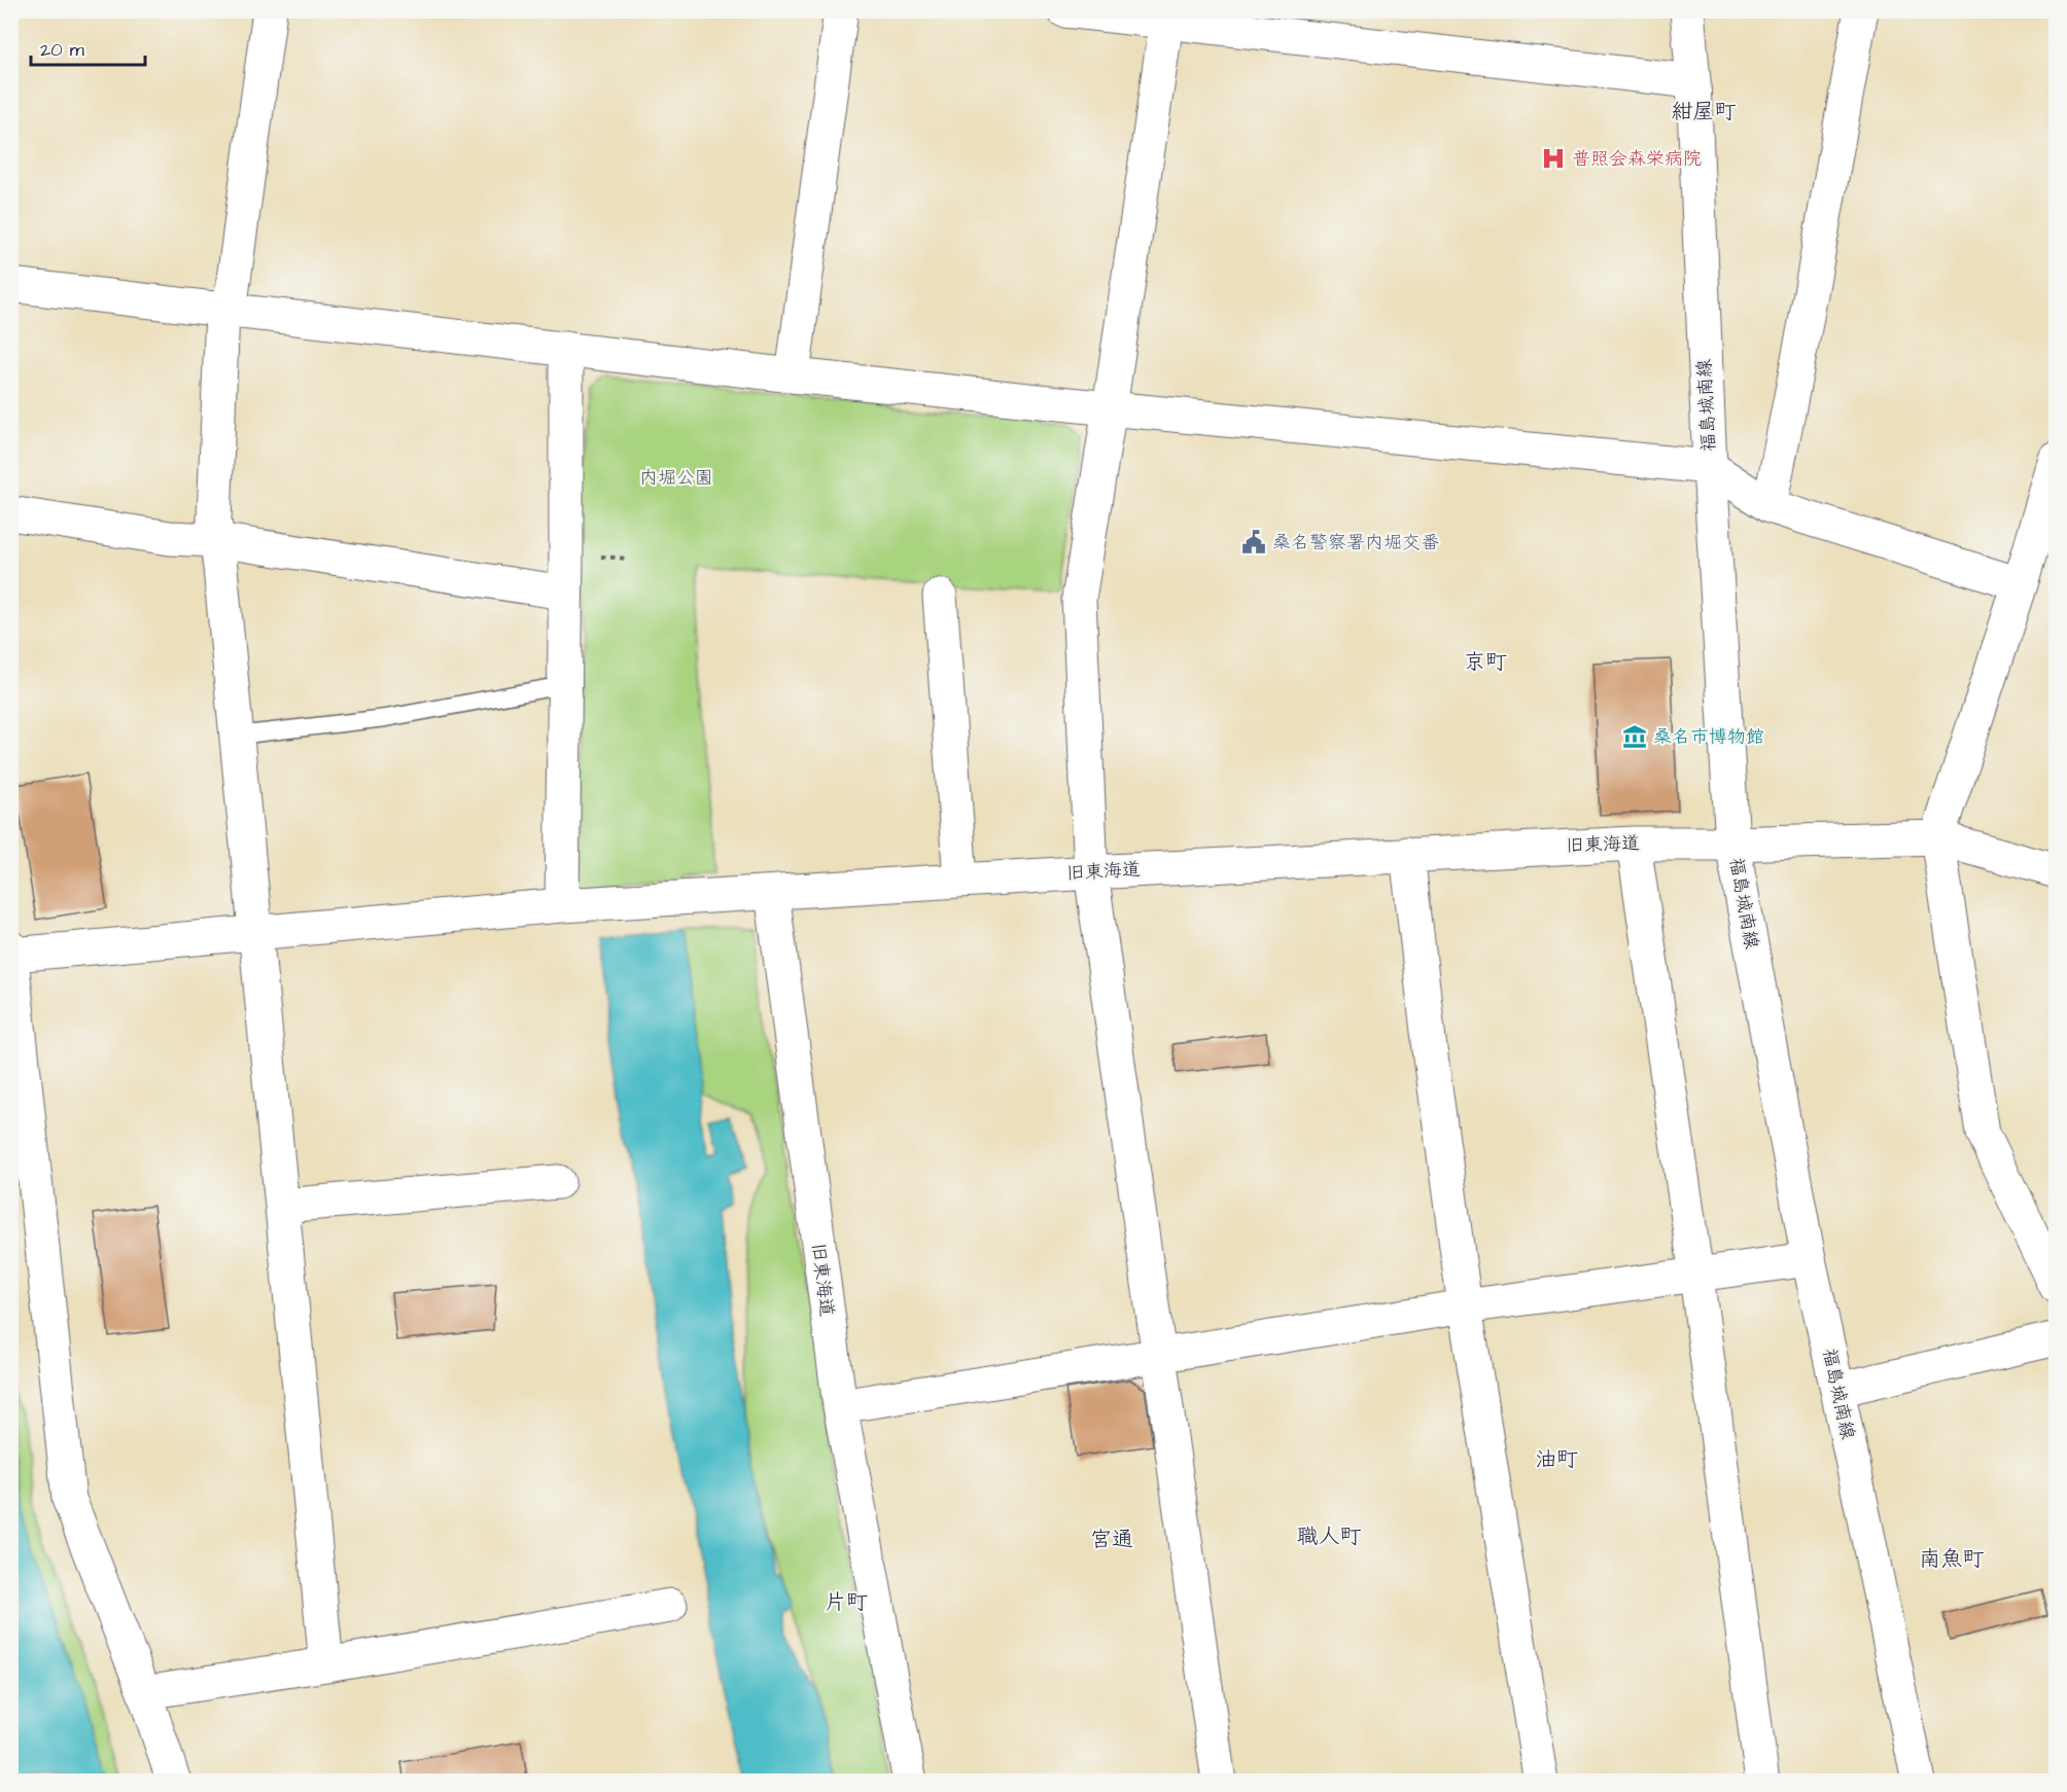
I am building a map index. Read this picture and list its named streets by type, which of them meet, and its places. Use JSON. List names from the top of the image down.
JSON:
{
  "streets": {
    "street": ["福島城南線", "旧東海道"]
  },
  "crossings": [
    ["福島城南線", "旧東海道"]
  ],
  "districts": [
    "紺屋町",
    "京町",
    "油町",
    "職人町",
    "宮通",
    "南魚町",
    "片町"
  ],
  "parks": ["内堀公園"],
  "places": {
    "hospital": ["普照会森栄病院"],
    "public building": ["桑名警察署内堀交番"],
    "museum": ["桑名市博物館"]
  },
  "scale_bar": "20 m"
}
